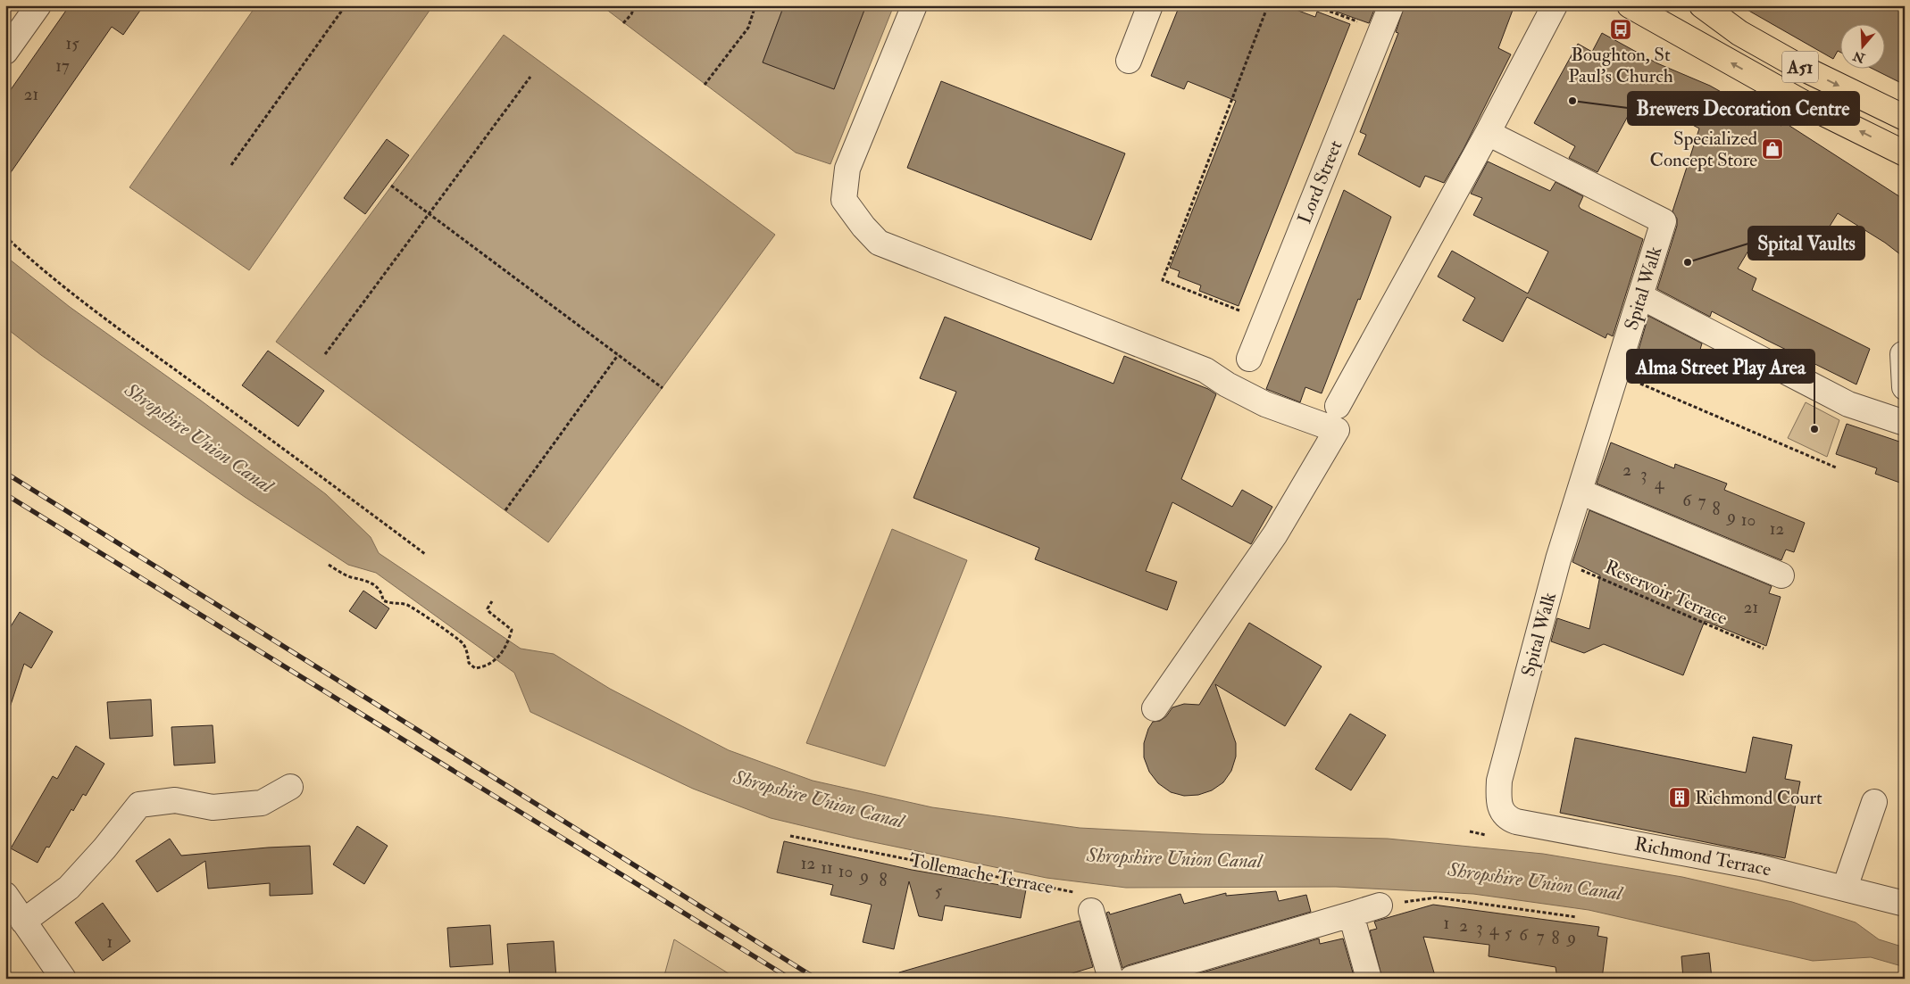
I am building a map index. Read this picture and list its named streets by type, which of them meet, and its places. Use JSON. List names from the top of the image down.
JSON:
{
  "streets": {
    "highway": ["A51"],
    "street": ["Lord Street", "Spital Walk", "Richmond Terrace"],
    "path": ["Reservoir Terrace", "Tollemache Terrace"]
  },
  "crossings": [
    ["Spital Walk", "Reservoir Terrace"],
    ["Spital Walk", "Richmond Terrace"]
  ],
  "water": ["Shropshire Union Canal"],
  "places": {
    "bus stop": ["Boughton, St Paul's Church"],
    "other": ["Brewers Decoration Centre", "Spital Vaults", "Alma Street Play Area"],
    "shop": ["Specialized Concept Store"],
    "building": ["Richmond Court"]
  },
  "house_numbers": [
    "15",
    "17",
    "21",
    "2",
    "3",
    "4",
    "6",
    "7",
    "8",
    "9",
    "10",
    "12",
    "21",
    "12",
    "11",
    "10",
    "9",
    "8",
    "5",
    "1",
    "2",
    "3",
    "4",
    "5",
    "6",
    "7",
    "9",
    "8",
    "1"
  ],
  "north": "bottom"
}
